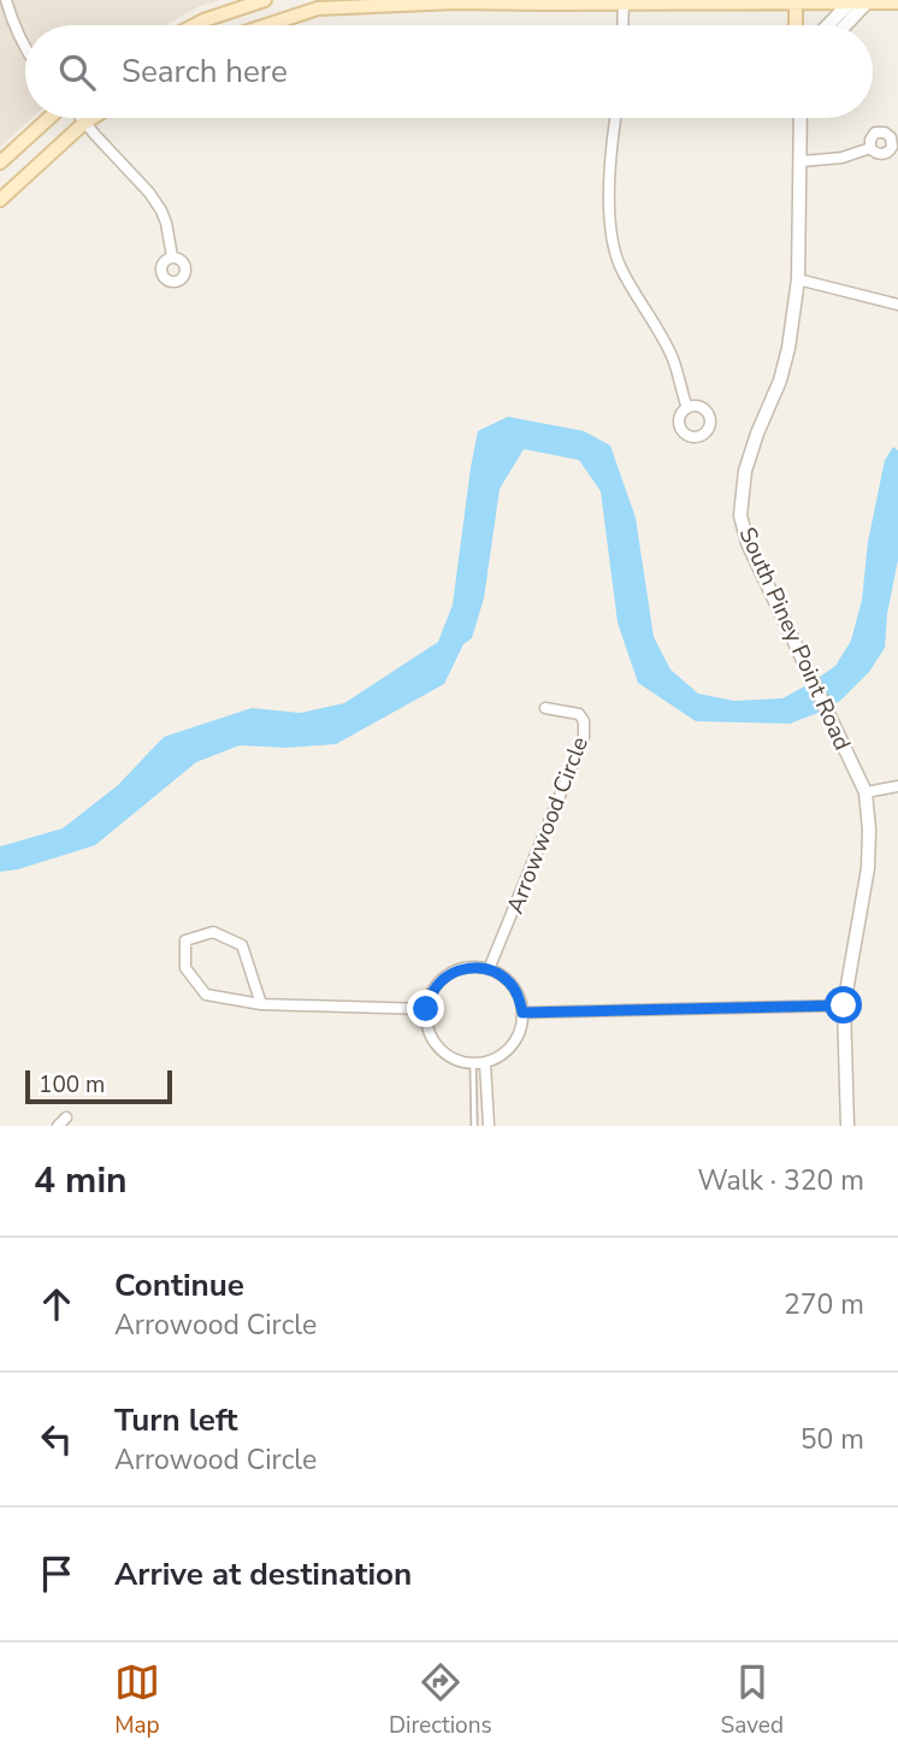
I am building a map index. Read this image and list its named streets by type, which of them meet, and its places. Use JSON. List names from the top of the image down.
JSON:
{
  "streets": {
    "street": ["South Piney Point Road", "Arrowwood Circle"]
  },
  "scale_bar": "100 m",
  "page": {
    "search": "Search here",
    "scale": "100 m",
    "heading": ["4 min", "Walk · 320 m"],
    "list": [
      ["Continue", "Arrowood Circle", "270 m"],
      ["Turn left", "Arrowood Circle", "50 m"],
      "Arrive at destination"
    ],
    "nav": ["Map", "Directions", "Saved"]
  }
}
